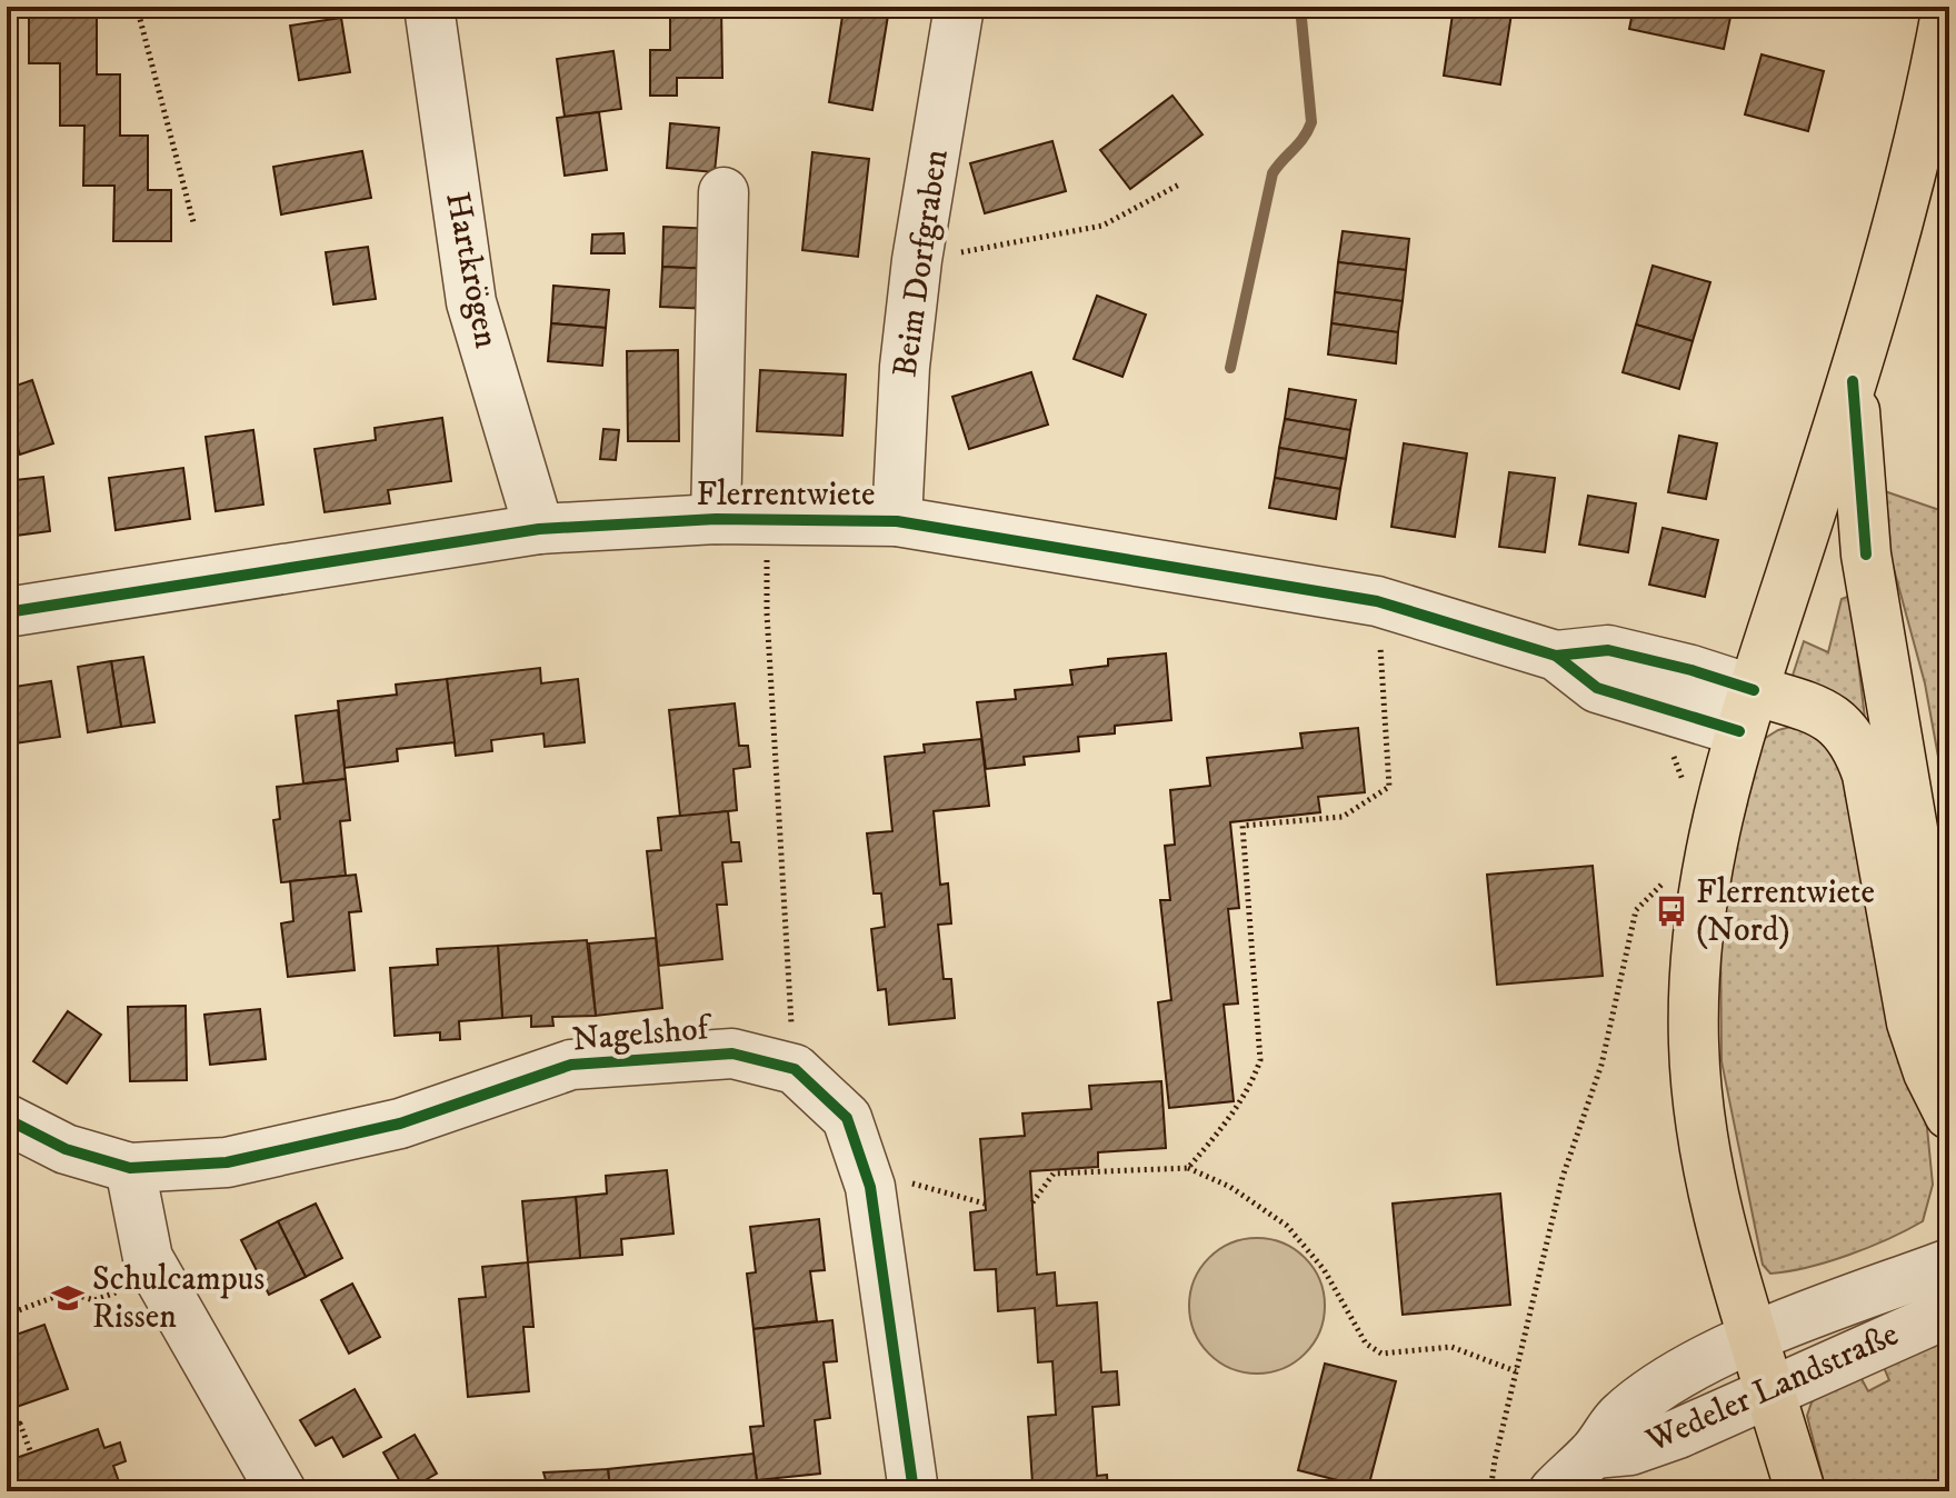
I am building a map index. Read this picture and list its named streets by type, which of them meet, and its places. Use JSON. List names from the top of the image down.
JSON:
{
  "streets": {
    "street": [
      "Beim Dorfgraben",
      "Hartkrögen",
      "Flerrentwiete",
      "Nagelshof",
      "Wedeler Landstraße"
    ]
  },
  "crossings": [
    ["Beim Dorfgraben", "Flerrentwiete"],
    ["Hartkrögen", "Flerrentwiete"]
  ],
  "places": {
    "bus stop": ["Flerrentwiete (Nord)"],
    "school or university": ["Schulcampus Rissen"]
  }
}
